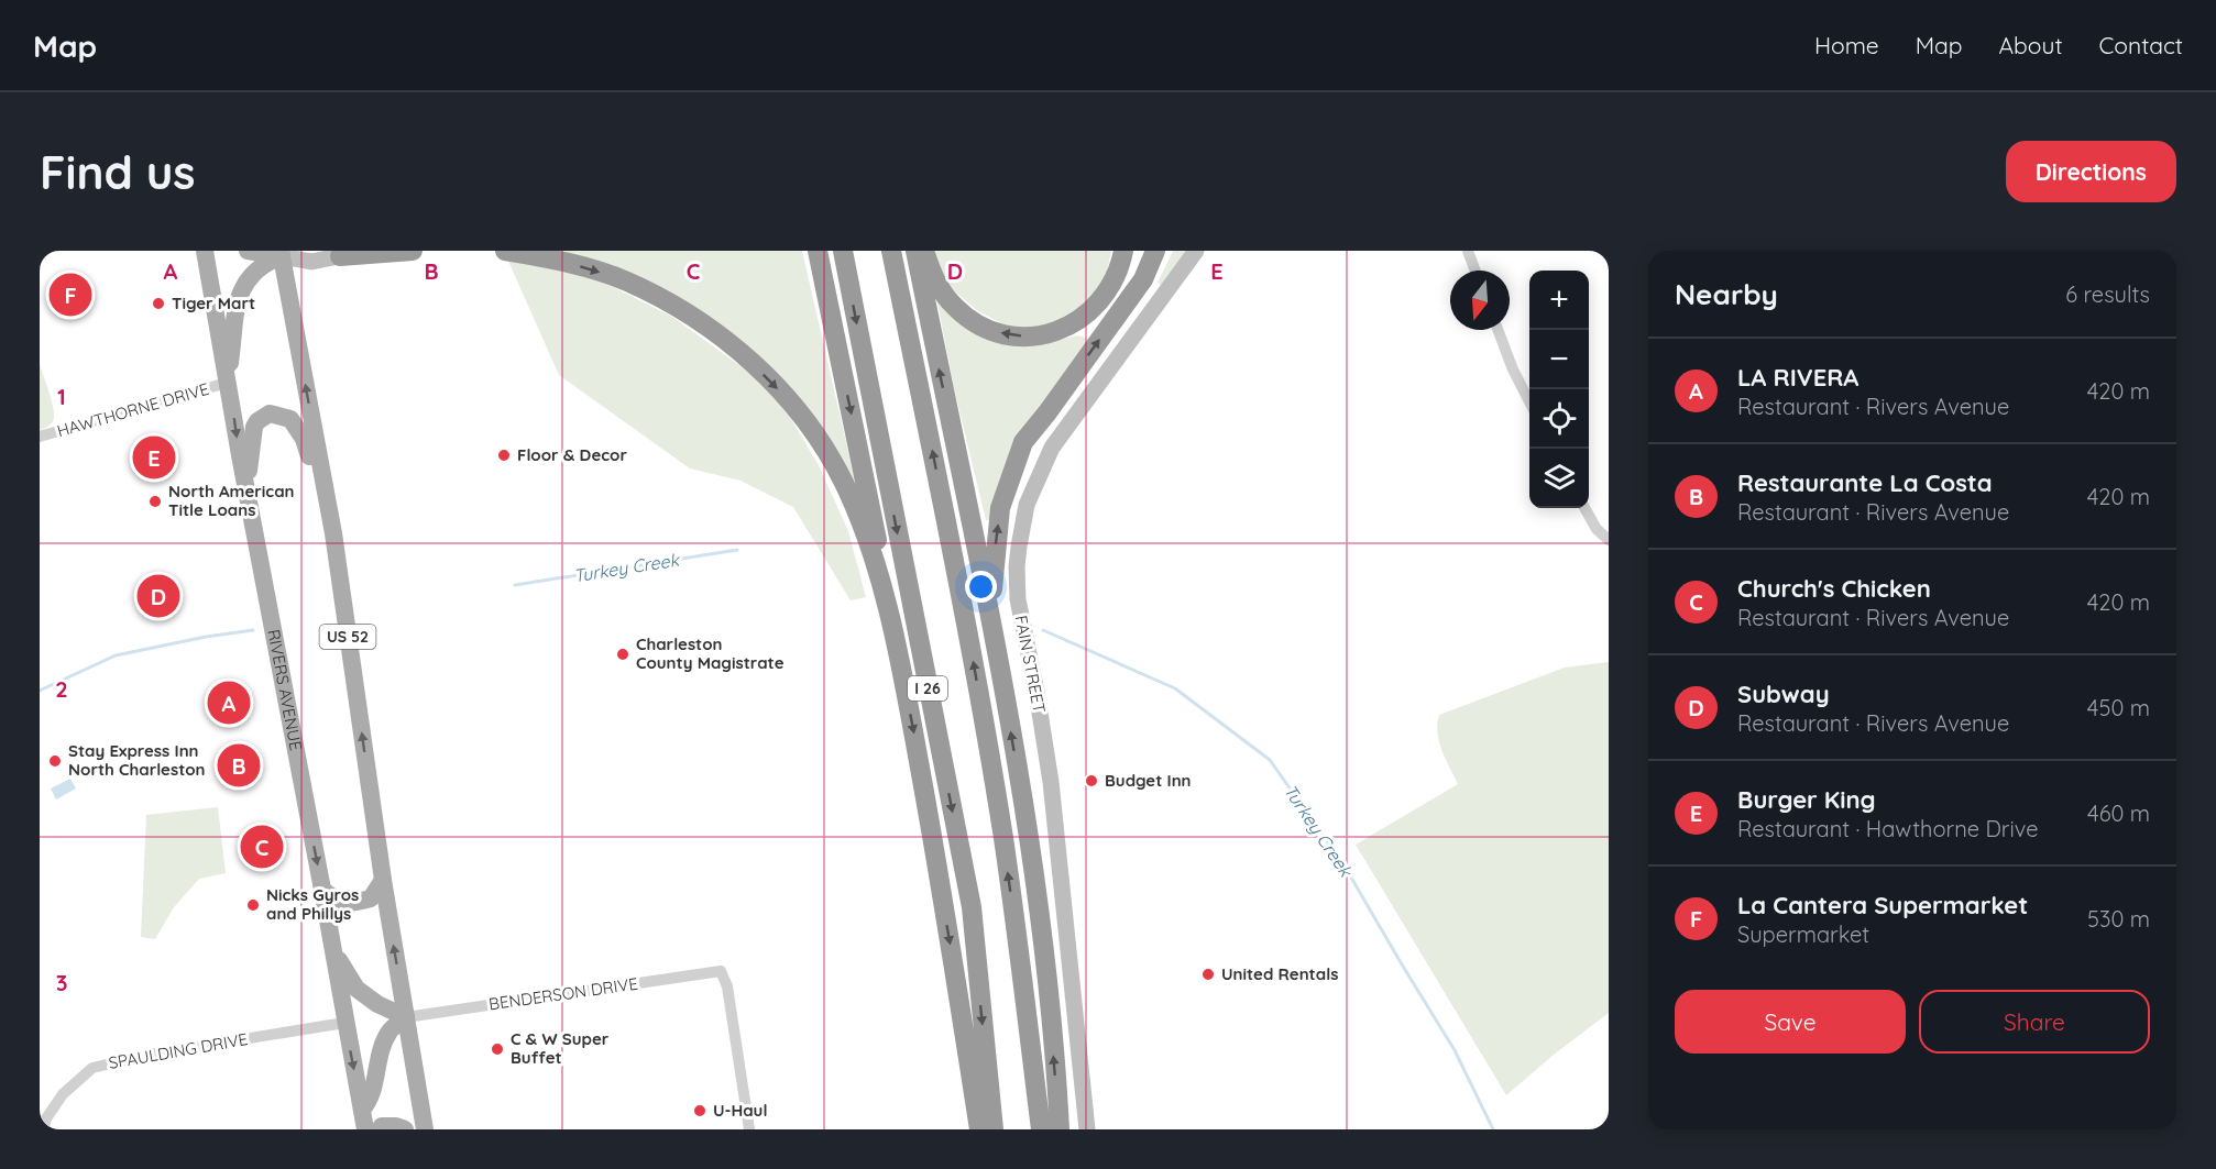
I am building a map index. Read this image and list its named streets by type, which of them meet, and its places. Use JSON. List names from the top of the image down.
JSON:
{
  "streets": {
    "highway": ["I 26"],
    "main road": ["US 52", "RIVERS AVENUE"],
    "street": [
      "HAWTHORNE DRIVE",
      "FAIN STREET",
      "BENDERSON DRIVE",
      "SPAULDING DRIVE"
    ]
  },
  "crossings": [
    ["HAWTHORNE DRIVE", "RIVERS AVENUE"],
    ["US 52", "BENDERSON DRIVE"],
    ["RIVERS AVENUE", "SPAULDING DRIVE"]
  ],
  "water": ["Turkey Creek"],
  "places": [
    "Tiger Mart",
    "Floor & Decor",
    "North American Title Loans",
    "Charleston County Magistrate",
    "Stay Express Inn North Charleston",
    "Budget Inn",
    "Nicks Gyros and Phillys",
    "United Rentals",
    "C & W Super Buffet",
    "U-Haul"
  ],
  "north": "bottom",
  "page": {
    "header": "Map",
    "nav": [
      "Home",
      "Map",
      "About",
      "Contact"
    ],
    "buttons": [
      "Directions",
      ["Save", "Share"]
    ],
    "title": "Find us",
    "heading": ["Nearby", "6 results"],
    "map_buttons": ["+", "−"],
    "pins": [
      "F",
      "E",
      "D",
      "A",
      "B",
      "C"
    ],
    "list": [
      {
        "mark": "A",
        "name": "LA RIVERA",
        "note": "Restaurant · Rivers Avenue",
        "value": "420 m"
      },
      {
        "mark": "B",
        "name": "Restaurante La Costa",
        "note": "Restaurant · Rivers Avenue",
        "value": "420 m"
      },
      {
        "mark": "C",
        "name": "Church's Chicken",
        "note": "Restaurant · Rivers Avenue",
        "value": "420 m"
      },
      {
        "mark": "D",
        "name": "Subway",
        "note": "Restaurant · Rivers Avenue",
        "value": "450 m"
      },
      {
        "mark": "E",
        "name": "Burger King",
        "note": "Restaurant · Hawthorne Drive",
        "value": "460 m"
      },
      {
        "mark": "F",
        "name": "La Cantera Supermarket",
        "note": "Supermarket",
        "value": "530 m"
      }
    ]
  },
  "grid": {
    "columns": [
      "A",
      "B",
      "C",
      "D",
      "E"
    ],
    "rows": ["1", "2", "3"]
  }
}
